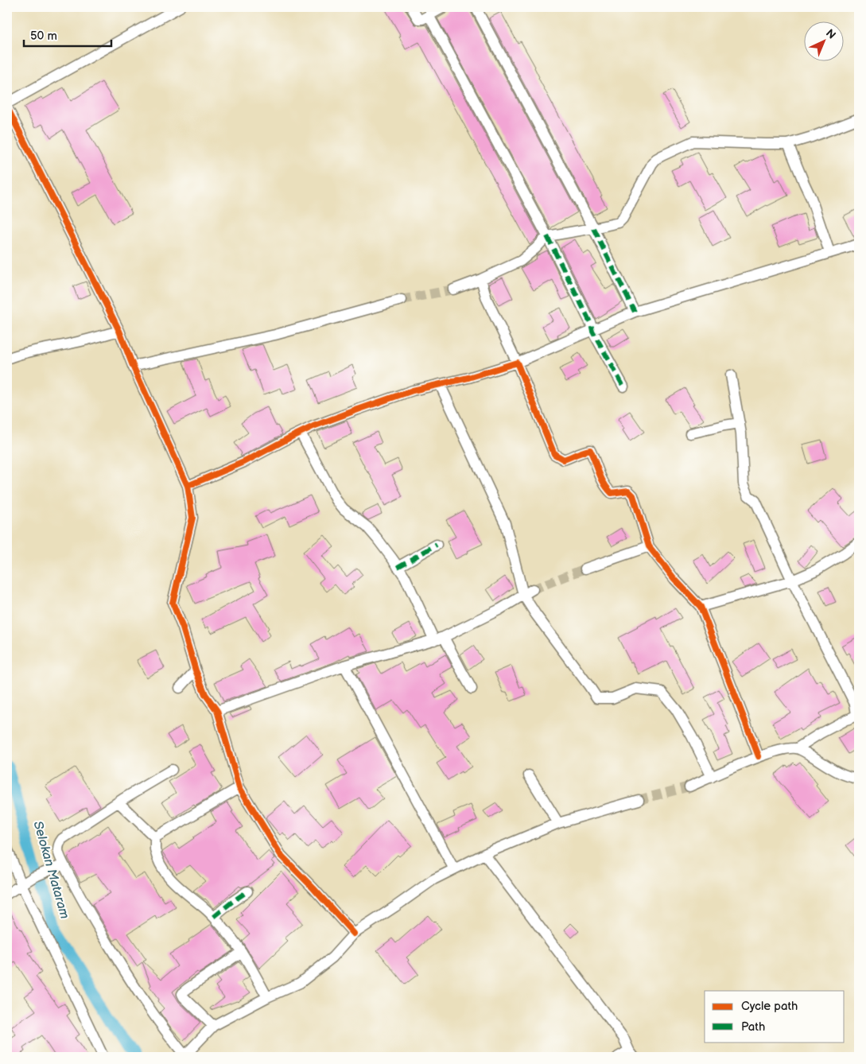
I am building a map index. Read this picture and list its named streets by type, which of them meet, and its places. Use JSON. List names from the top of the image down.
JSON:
{
  "water": ["Selokan Mataram"],
  "legend": ["Cycle path", "Path"],
  "scale_bar": "50 m",
  "north": "top right"
}
